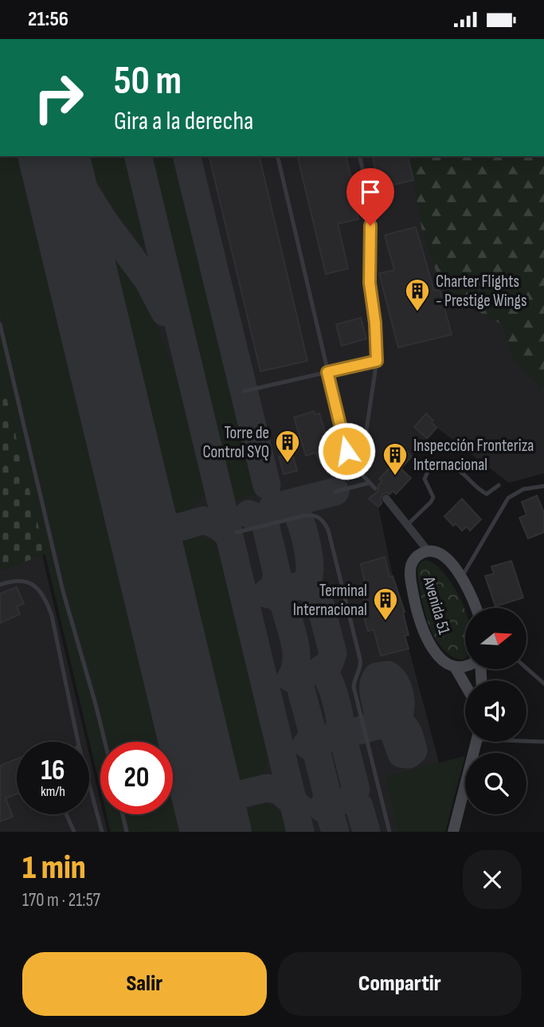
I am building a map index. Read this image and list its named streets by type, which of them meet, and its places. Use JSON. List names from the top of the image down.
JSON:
{
  "streets": {
    "main road": ["Avenida 51"]
  },
  "places": {
    "building": [
      "Charter Flights - Prestige Wings",
      "Torre de Control SYQ",
      "Inspección Fronteriza Internacional",
      "Terminal Internacional"
    ]
  },
  "north": "right",
  "page": {
    "status": "21:56",
    "turn": ["50 m", "Gira a la derecha"],
    "speed": "16 km/h",
    "limit": "20",
    "heading": ["1 min", "170 m · 21:57"],
    "buttons": ["Salir", "Compartir"]
  }
}
